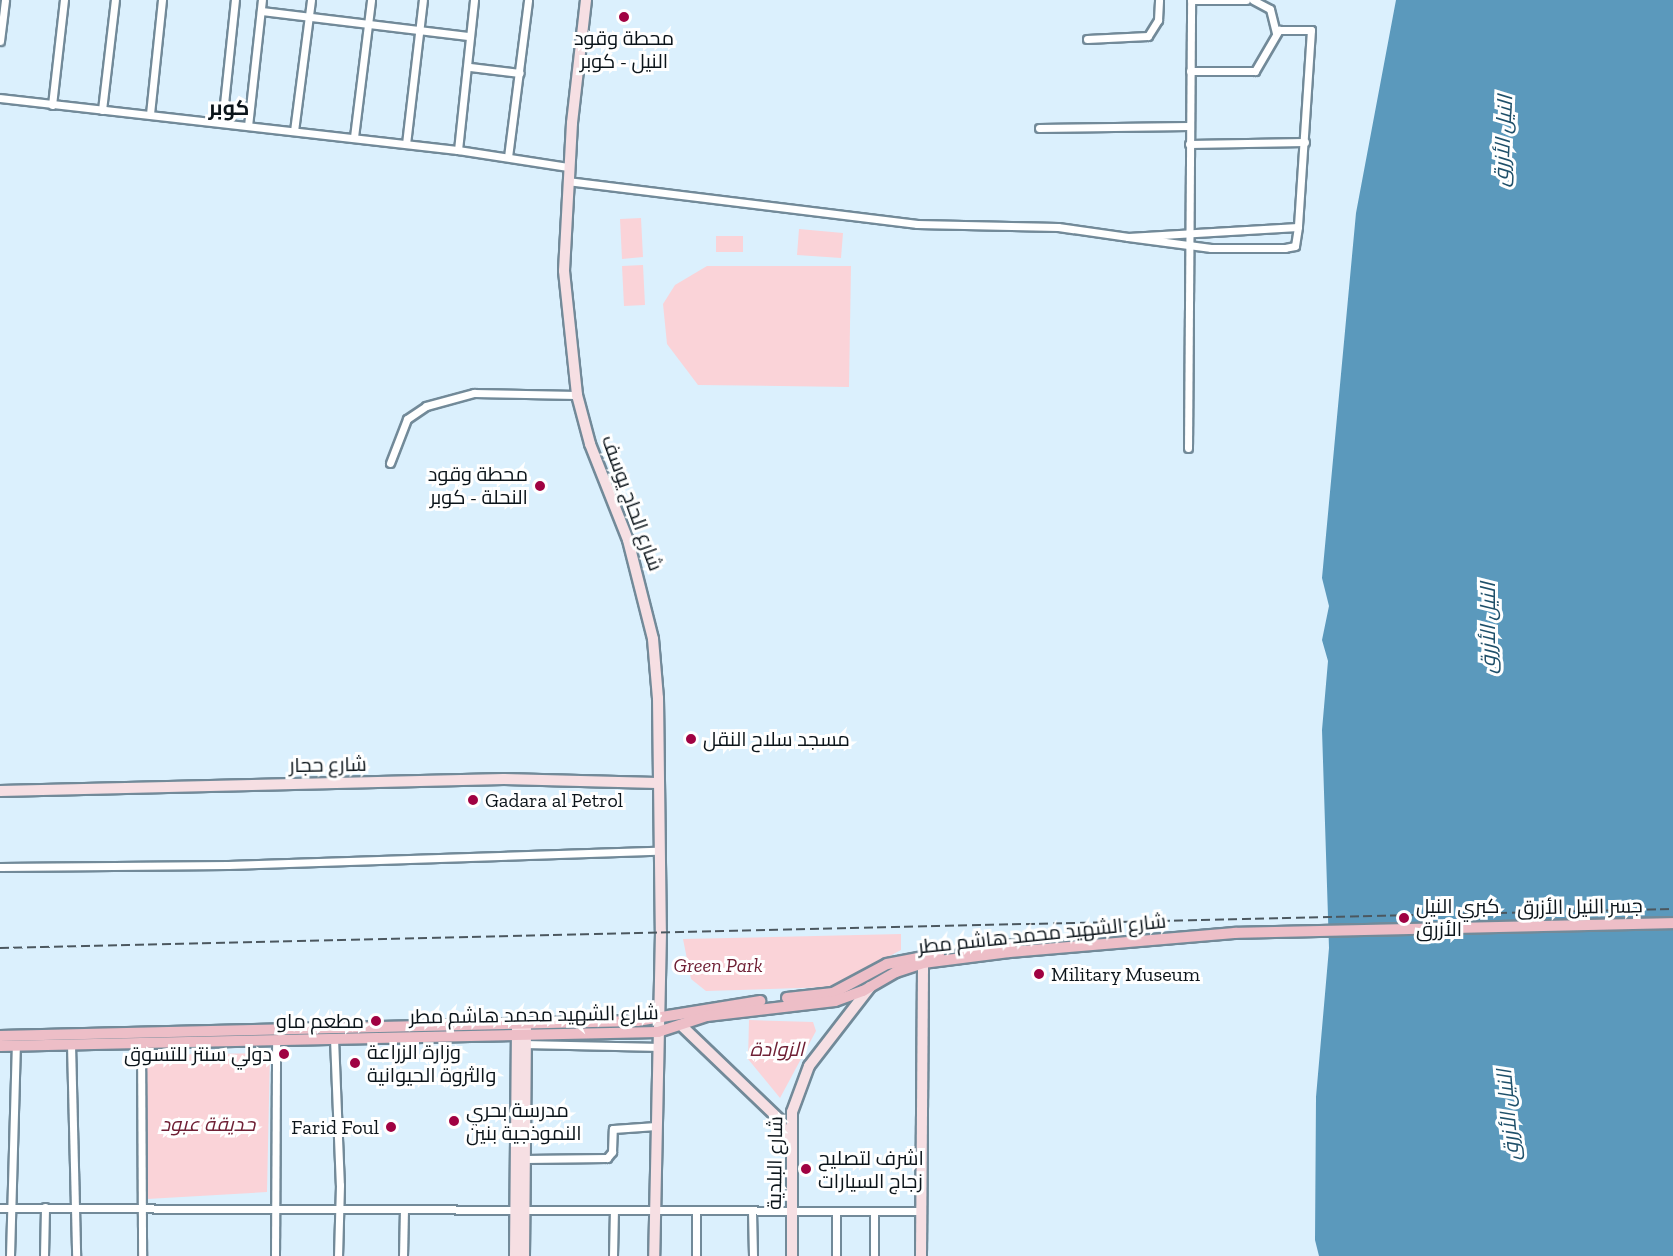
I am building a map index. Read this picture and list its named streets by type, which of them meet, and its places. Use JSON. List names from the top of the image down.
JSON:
{
  "streets": {
    "main road": [
      "شارع الحاج يوسف",
      "شارع حجار",
      "جسر النيل الأزرق",
      "شارع الشهيد محمد هاشم مطر",
      "شارع البلدية"
    ]
  },
  "crossings": [
    ["شارع الحاج يوسف", "شارع حجار"],
    ["شارع الحاج يوسف", "شارع الشهيد محمد هاشم مطر"],
    ["جسر النيل الأزرق", "شارع الشهيد محمد هاشم مطر"],
    ["شارع الشهيد محمد هاشم مطر", "شارع البلدية"]
  ],
  "districts": ["كوبر"],
  "water": ["النيل الأزرق"],
  "parks": ["Green Park", "الزوادة", "حديقة عبود"],
  "places": [
    "محطة وقود النيل - كوبر",
    "محطة وقود النحلة - كوبر",
    "مسجد سلاح النقل",
    "Gadara al Petrol",
    "كبري النيل الأزرق",
    "Military Museum",
    "مطعم ماو",
    "دولي سنتر للتسوق",
    "وزارة الزراعة والثروة الحيوانية",
    "مدرسة بحري النموذجية بنين",
    "Farid Foul",
    "اشرف لتصليح زجاج السيارات"
  ]
}
